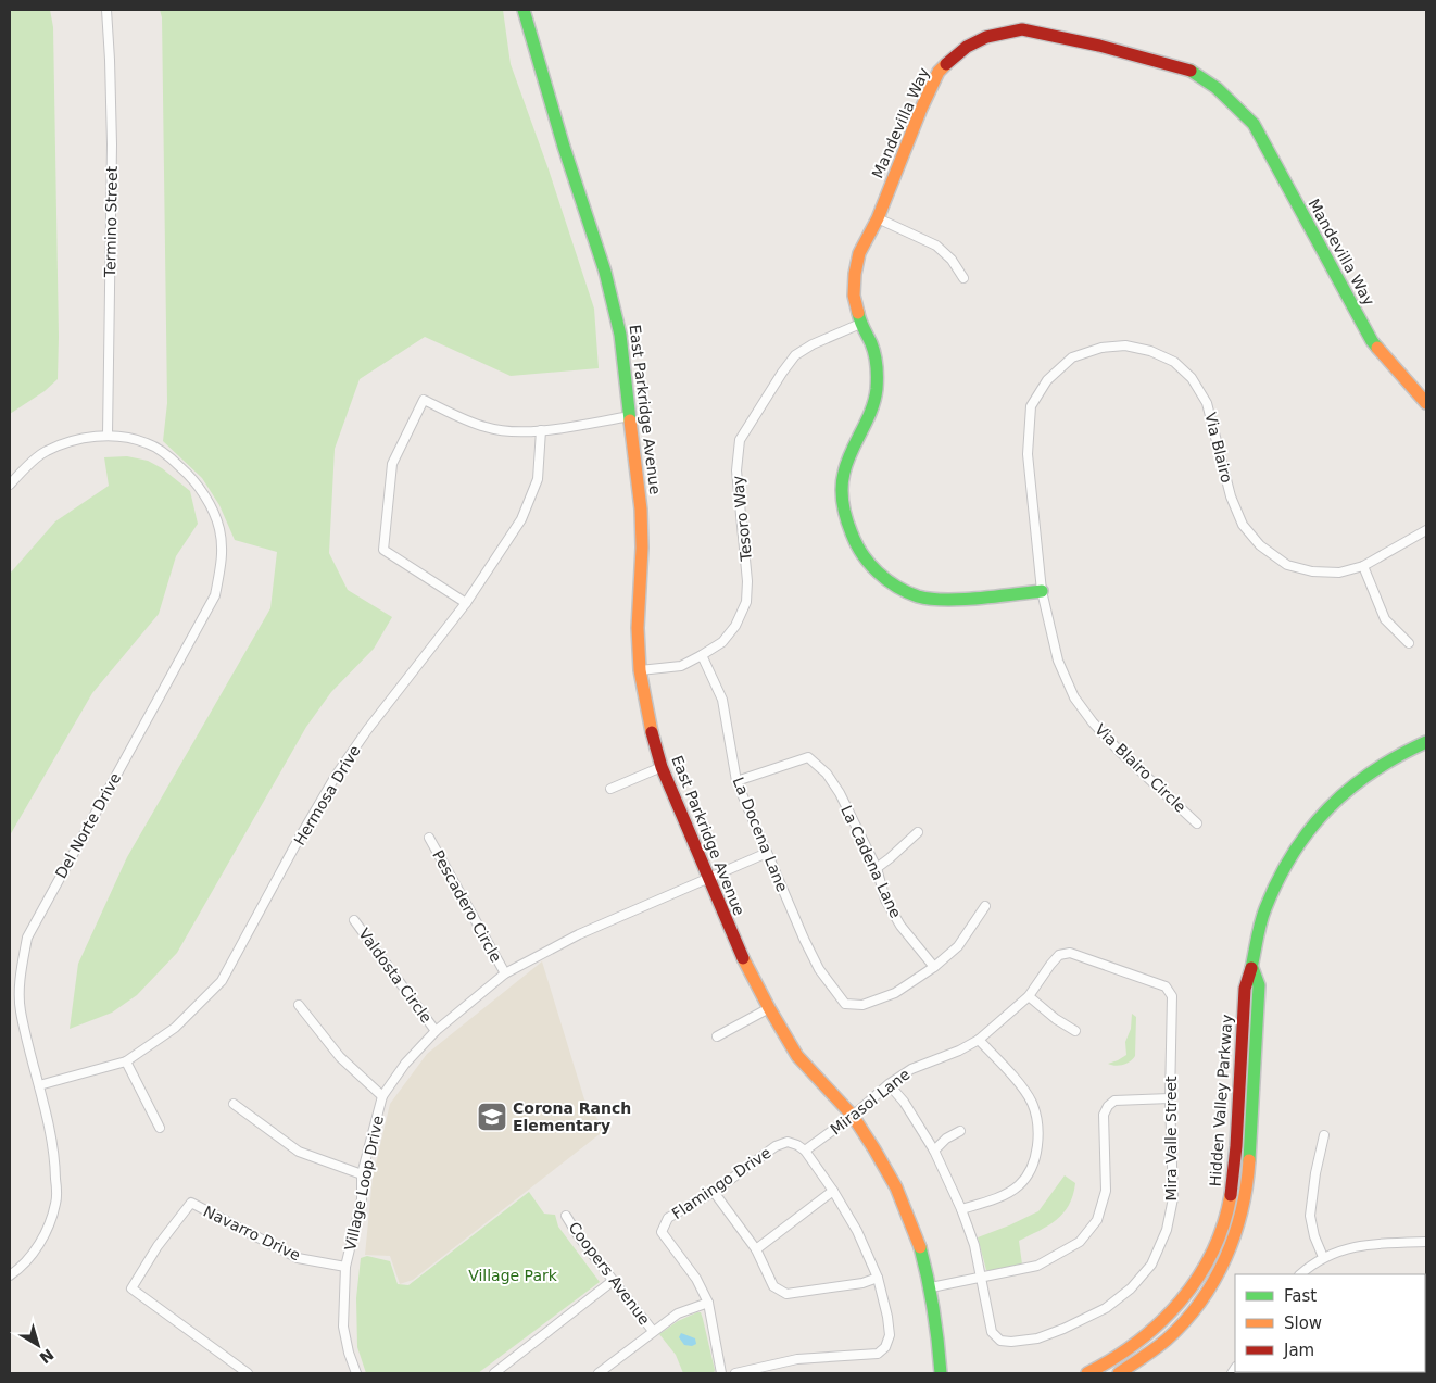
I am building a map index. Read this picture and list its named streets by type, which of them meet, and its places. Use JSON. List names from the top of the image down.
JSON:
{
  "streets": {
    "main road": ["Mandevilla Way", "East Parkridge Avenue", "Hidden Valley Parkway"],
    "street": [
      "Termino Street",
      "Via Blairo",
      "Tesoro Way",
      "Via Blairo Circle",
      "Hermosa Drive",
      "Del Norte Drive",
      "La Docena Lane",
      "La Cadena Lane",
      "Pescadero Circle",
      "Valdosta Circle",
      "Mirasol Lane",
      "Mira Valle Street",
      "Village Loop Drive",
      "Flamingo Drive",
      "Navarro Drive",
      "Coopers Avenue"
    ]
  },
  "crossings": [
    ["Mandevilla Way", "Via Blairo"],
    ["Mandevilla Way", "Tesoro Way"],
    ["Mandevilla Way", "Via Blairo Circle"],
    ["Termino Street", "Del Norte Drive"],
    ["East Parkridge Avenue", "Tesoro Way"],
    ["East Parkridge Avenue", "Mirasol Lane"],
    ["East Parkridge Avenue", "Village Loop Drive"],
    ["Via Blairo", "Via Blairo Circle"],
    ["Tesoro Way", "La Docena Lane"],
    ["Hermosa Drive", "Del Norte Drive"],
    ["La Docena Lane", "La Cadena Lane"],
    ["La Docena Lane", "Village Loop Drive"],
    ["Pescadero Circle", "Village Loop Drive"],
    ["Valdosta Circle", "Village Loop Drive"],
    ["Mirasol Lane", "Mira Valle Street"],
    ["Mirasol Lane", "Flamingo Drive"],
    ["Village Loop Drive", "Navarro Drive"]
  ],
  "parks": ["Village Park"],
  "places": {
    "school or university": ["Corona Ranch Elementary"]
  },
  "legend": ["Fast", "Slow", "Jam"],
  "north": "bottom right"
}
